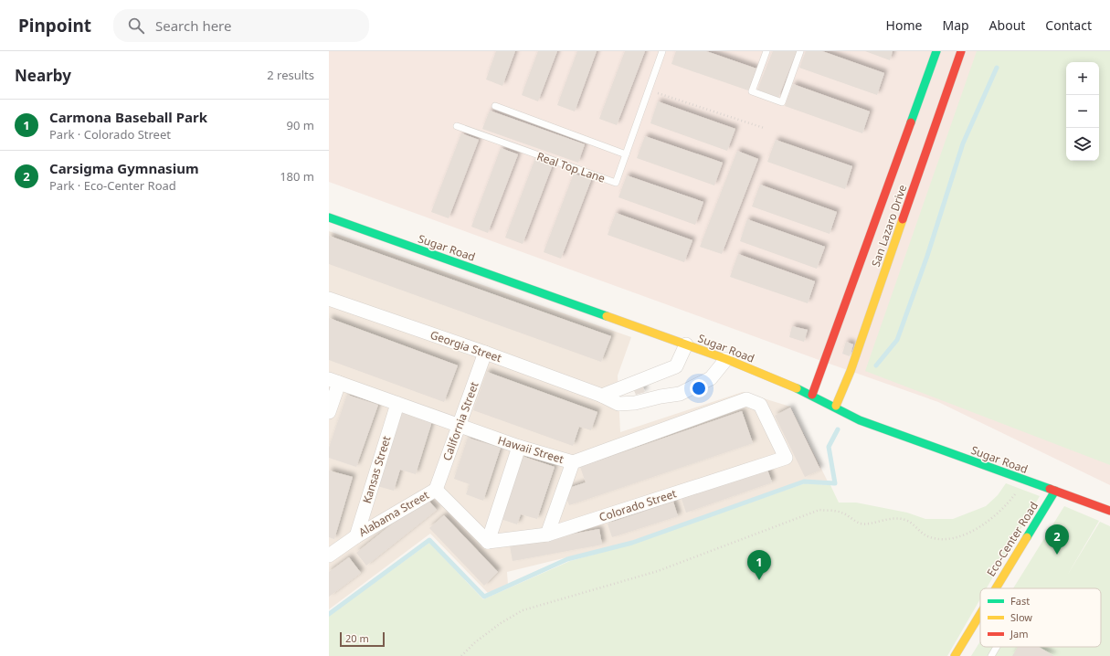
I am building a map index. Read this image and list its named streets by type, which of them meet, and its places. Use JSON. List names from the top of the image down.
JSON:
{
  "streets": {
    "street": [
      "San Lazaro Drive",
      "Sugar Road",
      "Georgia Street",
      "California Street",
      "Hawaii Street",
      "Kansas Street",
      "Colorado Street",
      "Alabama Street",
      "Eco-Center Road"
    ],
    "lane": ["Real Top Lane"]
  },
  "crossings": [
    ["San Lazaro Drive", "Sugar Road"],
    ["Sugar Road", "Eco-Center Road"],
    ["Georgia Street", "California Street"],
    ["California Street", "Hawaii Street"],
    ["California Street", "Alabama Street"],
    ["Hawaii Street", "Kansas Street"],
    ["Hawaii Street", "Colorado Street"],
    ["Kansas Street", "Alabama Street"],
    ["Colorado Street", "Alabama Street"]
  ],
  "legend": ["Fast", "Slow", "Jam"],
  "scale_bar": "20 m",
  "page": {
    "header": "Pinpoint",
    "search": "Search here",
    "nav": [
      "Home",
      "Map",
      "About",
      "Contact"
    ],
    "heading": ["Nearby", "2 results"],
    "map_buttons": ["+", "−"],
    "list": [
      {
        "mark": "1",
        "name": "Carmona Baseball Park",
        "note": "Park · Colorado Street",
        "value": "90 m"
      },
      {
        "mark": "2",
        "name": "Carsigma Gymnasium",
        "note": "Park · Eco-Center Road",
        "value": "180 m"
      }
    ],
    "pins": ["2", "1"],
    "scale": "20 m"
  }
}
